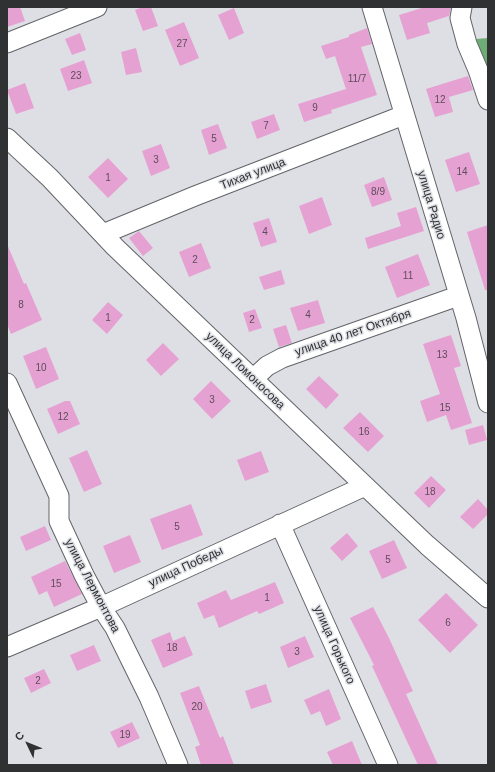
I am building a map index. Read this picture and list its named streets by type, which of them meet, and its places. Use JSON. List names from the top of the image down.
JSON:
{
  "streets": {
    "street": [
      "Тихая улица",
      "улица Радио",
      "улица 40 лет Октября",
      "улица Ломоносова",
      "улица Победы",
      "улица Лермонтова",
      "улица Горького"
    ]
  },
  "crossings": [
    ["Тихая улица", "улица Радио"],
    ["Тихая улица", "улица Ломоносова"],
    ["улица Радио", "улица 40 лет Октября"],
    ["улица 40 лет Октября", "улица Ломоносова"],
    ["улица Ломоносова", "улица Победы"],
    ["улица Победы", "улица Лермонтова"],
    ["улица Победы", "улица Горького"]
  ],
  "house_numbers": [
    "27",
    "23",
    "11/7",
    "12",
    "9",
    "7",
    "5",
    "3",
    "14",
    "1",
    "8/9",
    "4",
    "2",
    "11",
    "8",
    "4",
    "1",
    "2",
    "13",
    "10",
    "3",
    "15",
    "12",
    "16",
    "18",
    "5",
    "5",
    "15",
    "1",
    "6",
    "18",
    "3",
    "2",
    "20",
    "19"
  ],
  "north": "top left"
}
